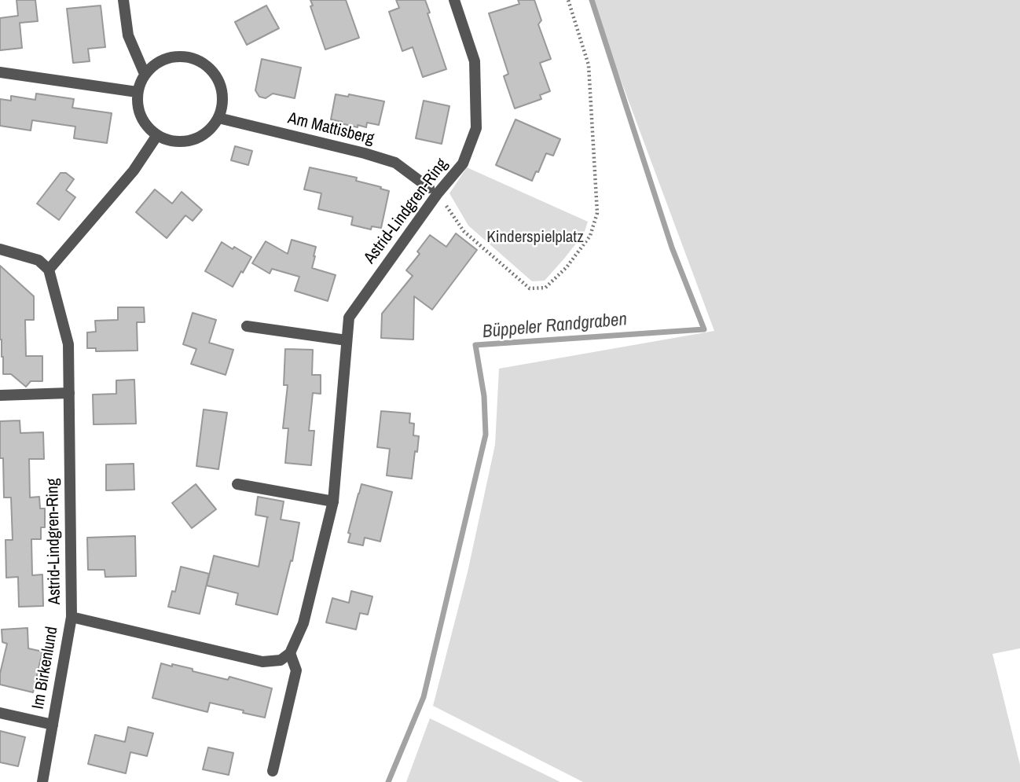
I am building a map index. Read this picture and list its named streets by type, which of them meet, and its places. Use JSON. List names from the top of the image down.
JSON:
{
  "streets": {
    "street": ["Am Mattisberg", "Astrid-Lindgren-Ring", "Im Birkenlund"]
  },
  "crossings": [
    ["Am Mattisberg", "Astrid-Lindgren-Ring"],
    ["Astrid-Lindgren-Ring", "Im Birkenlund"]
  ],
  "water": ["Büppeler Randgraben"],
  "parks": ["Kinderspielplatz"]
}
